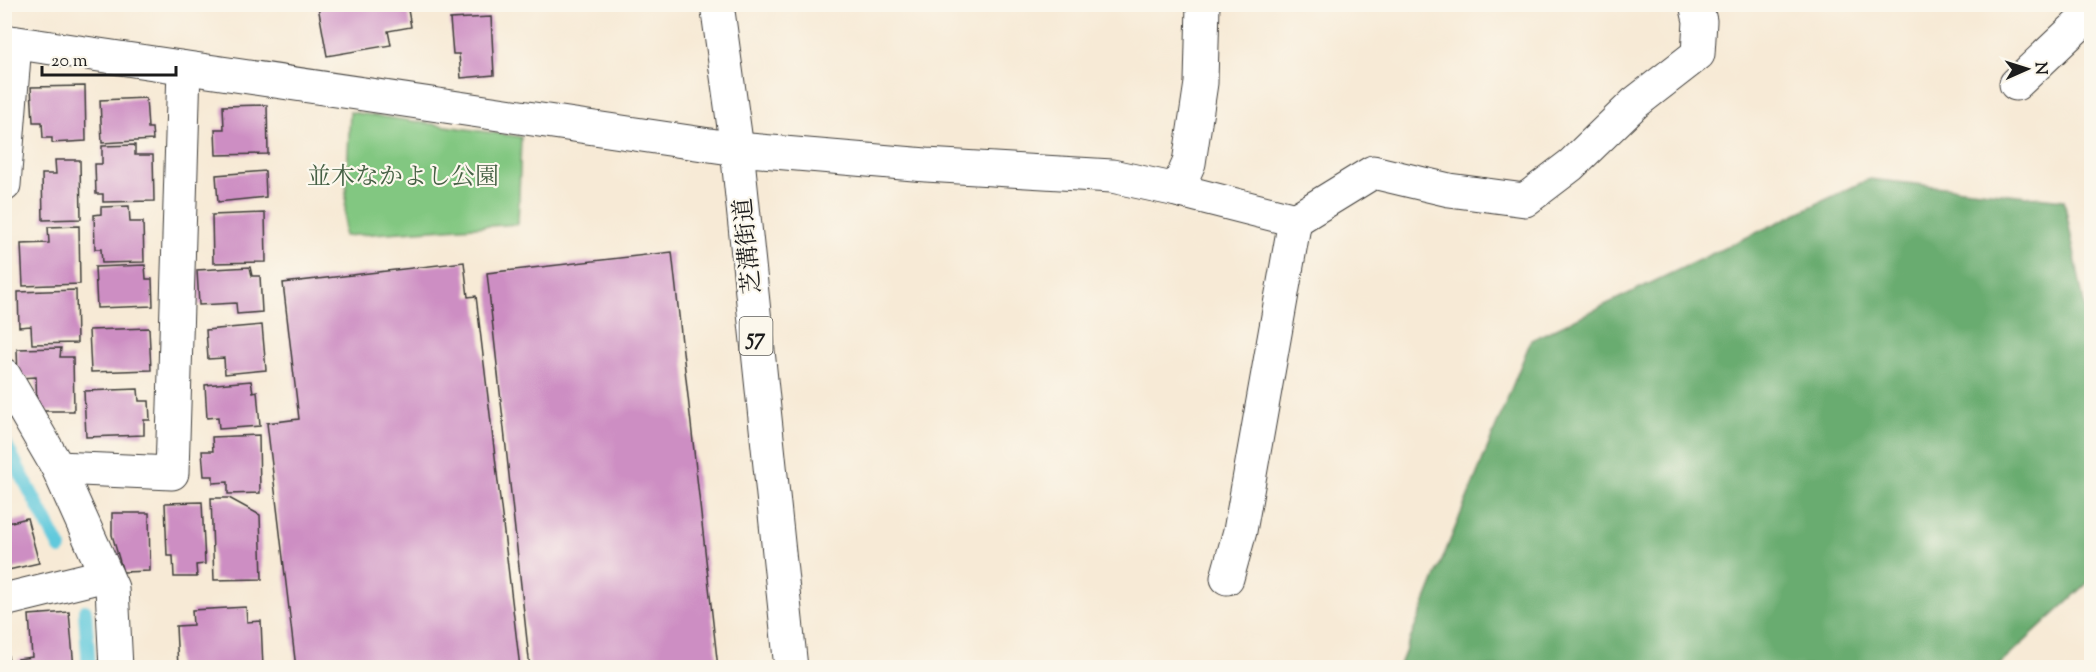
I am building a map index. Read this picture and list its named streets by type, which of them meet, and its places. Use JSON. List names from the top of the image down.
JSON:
{
  "streets": {
    "street": ["芝溝街道", "57"]
  },
  "parks": ["並木なかよし公園"],
  "scale_bar": "20 m",
  "north": "right"
}
